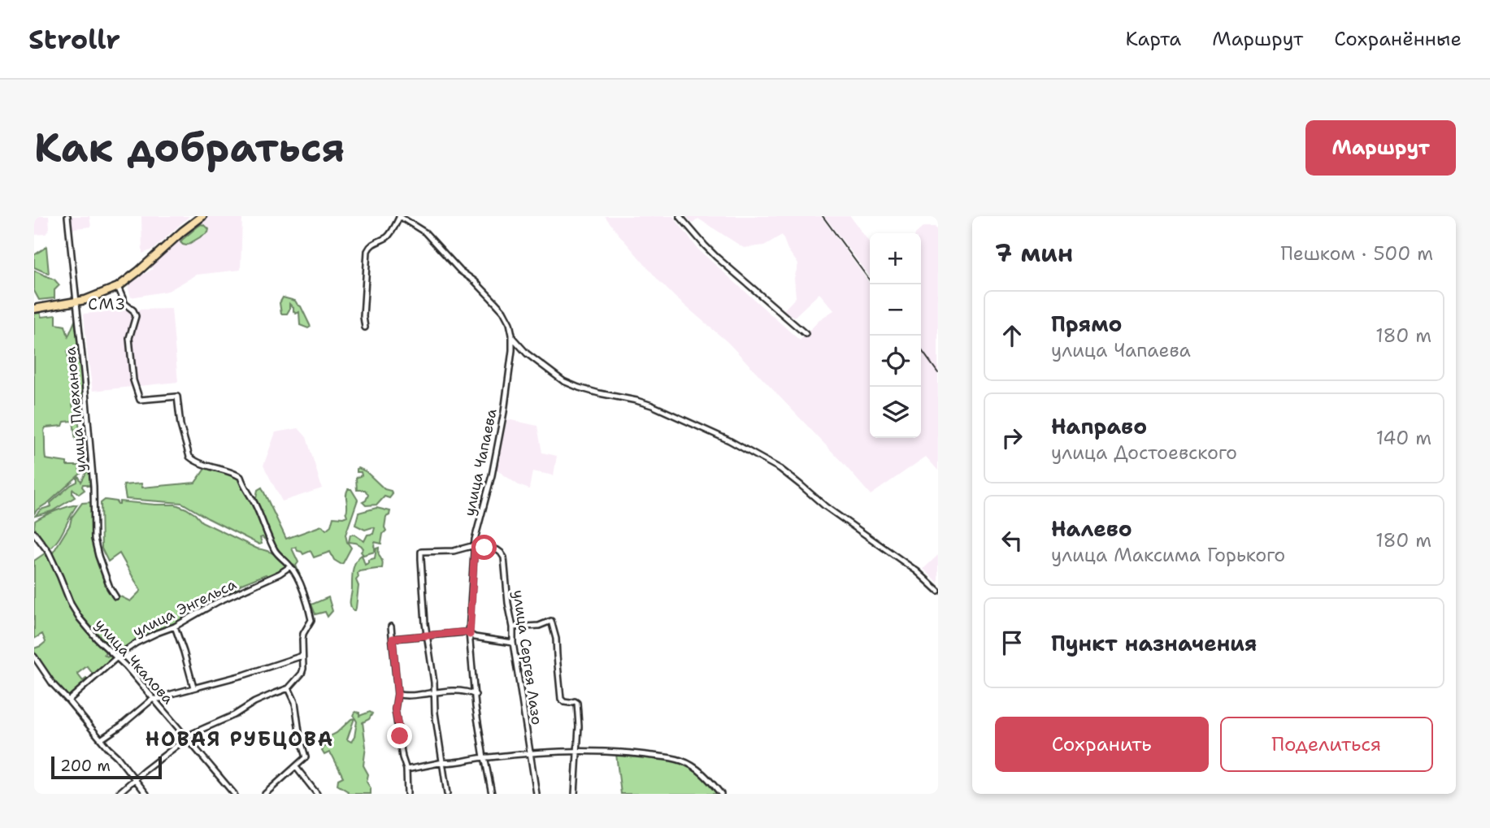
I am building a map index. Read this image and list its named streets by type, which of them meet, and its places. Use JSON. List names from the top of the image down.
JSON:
{
  "streets": {
    "street": [
      "улица Плеханова",
      "улица Чапаева",
      "улица Энгельса",
      "улица Сергея Лазо",
      "улица Чкалова"
    ]
  },
  "crossings": [
    ["улица Чапаева", "улица Сергея Лазо"],
    ["улица Энгельса", "улица Чкалова"]
  ],
  "districts": ["СМЗ", "НОВАЯ РУБЦОВА"],
  "scale_bar": "200 m",
  "page": {
    "header": "Strollr",
    "nav": ["Карта", "Маршрут", "Сохранённые"],
    "buttons": [
      "Маршрут",
      ["Сохранить", "Поделиться"]
    ],
    "title": "Как добраться",
    "heading": ["7 мин", "Пешком · 500 m"],
    "map_buttons": ["+", "−"],
    "list": [
      ["Прямо", "улица Чапаева", "180 m"],
      ["Направо", "улица Достоевского", "140 m"],
      ["Налево", "улица Максима Горького", "180 m"],
      "Пункт назначения"
    ],
    "scale": "200 m"
  }
}
